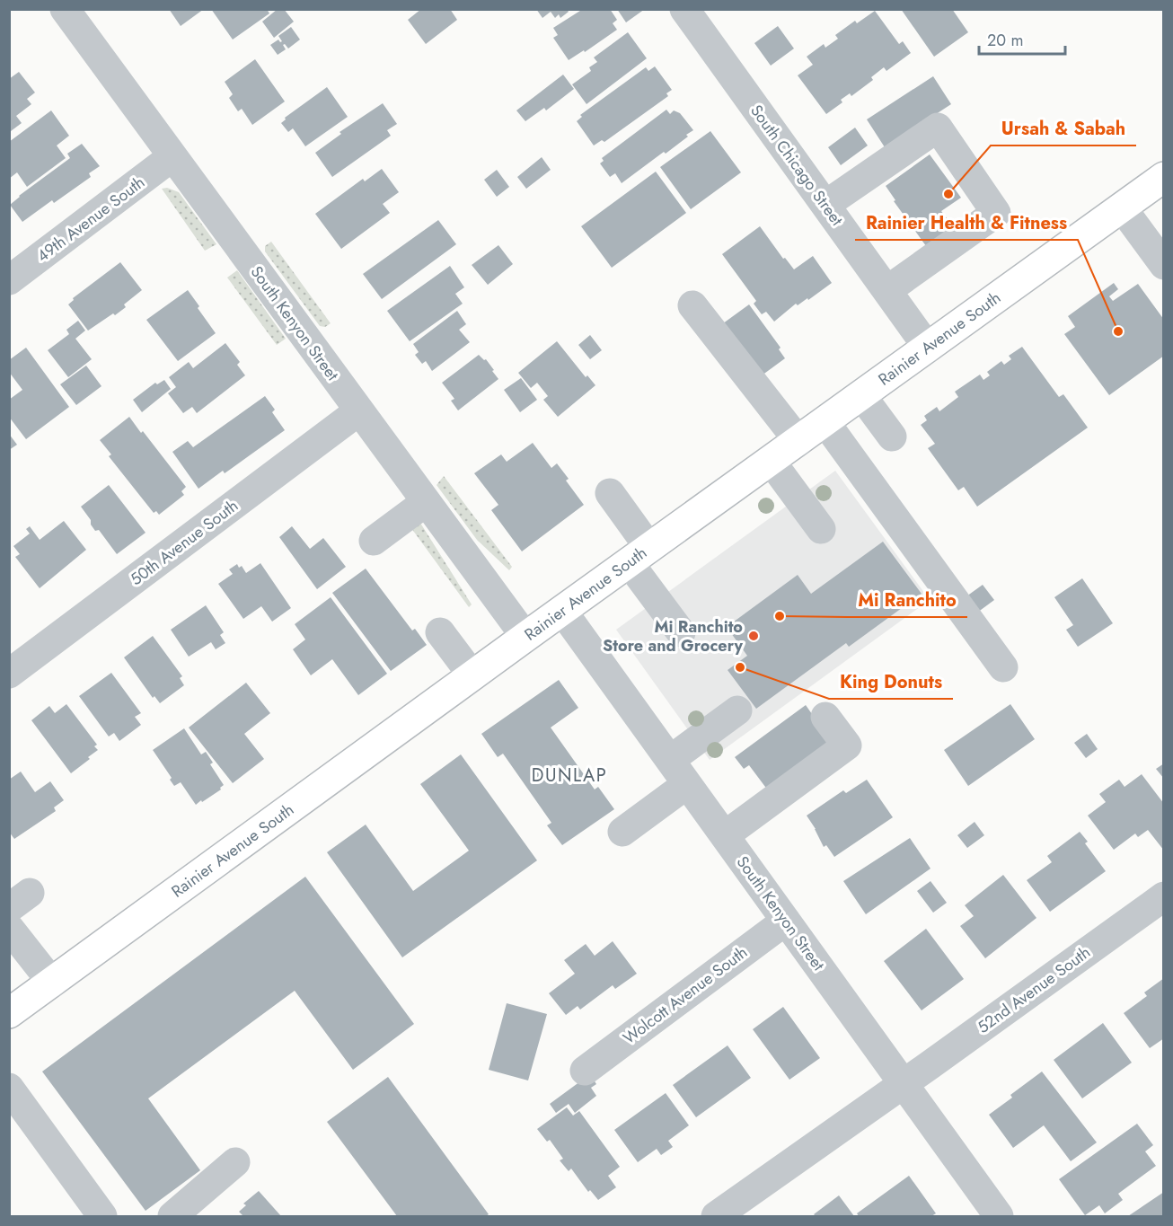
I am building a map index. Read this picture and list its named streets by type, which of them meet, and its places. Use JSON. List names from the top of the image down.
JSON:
{
  "streets": {
    "main road": ["Rainier Avenue South"],
    "street": [
      "South Chicago Street",
      "49th Avenue South",
      "South Kenyon Street",
      "50th Avenue South",
      "52nd Avenue South",
      "Wolcott Avenue South"
    ]
  },
  "crossings": [
    ["South Chicago Street", "Rainier Avenue South"],
    ["49th Avenue South", "South Kenyon Street"],
    ["South Kenyon Street", "Rainier Avenue South"],
    ["South Kenyon Street", "50th Avenue South"],
    ["South Kenyon Street", "52nd Avenue South"],
    ["South Kenyon Street", "Wolcott Avenue South"]
  ],
  "districts": ["DUNLAP"],
  "places": [
    "Ursah & Sabah",
    "Rainier Health & Fitness",
    "Mi Ranchito",
    "Mi Ranchito Store and Grocery",
    "King Donuts"
  ],
  "scale_bar": "20 m"
}
